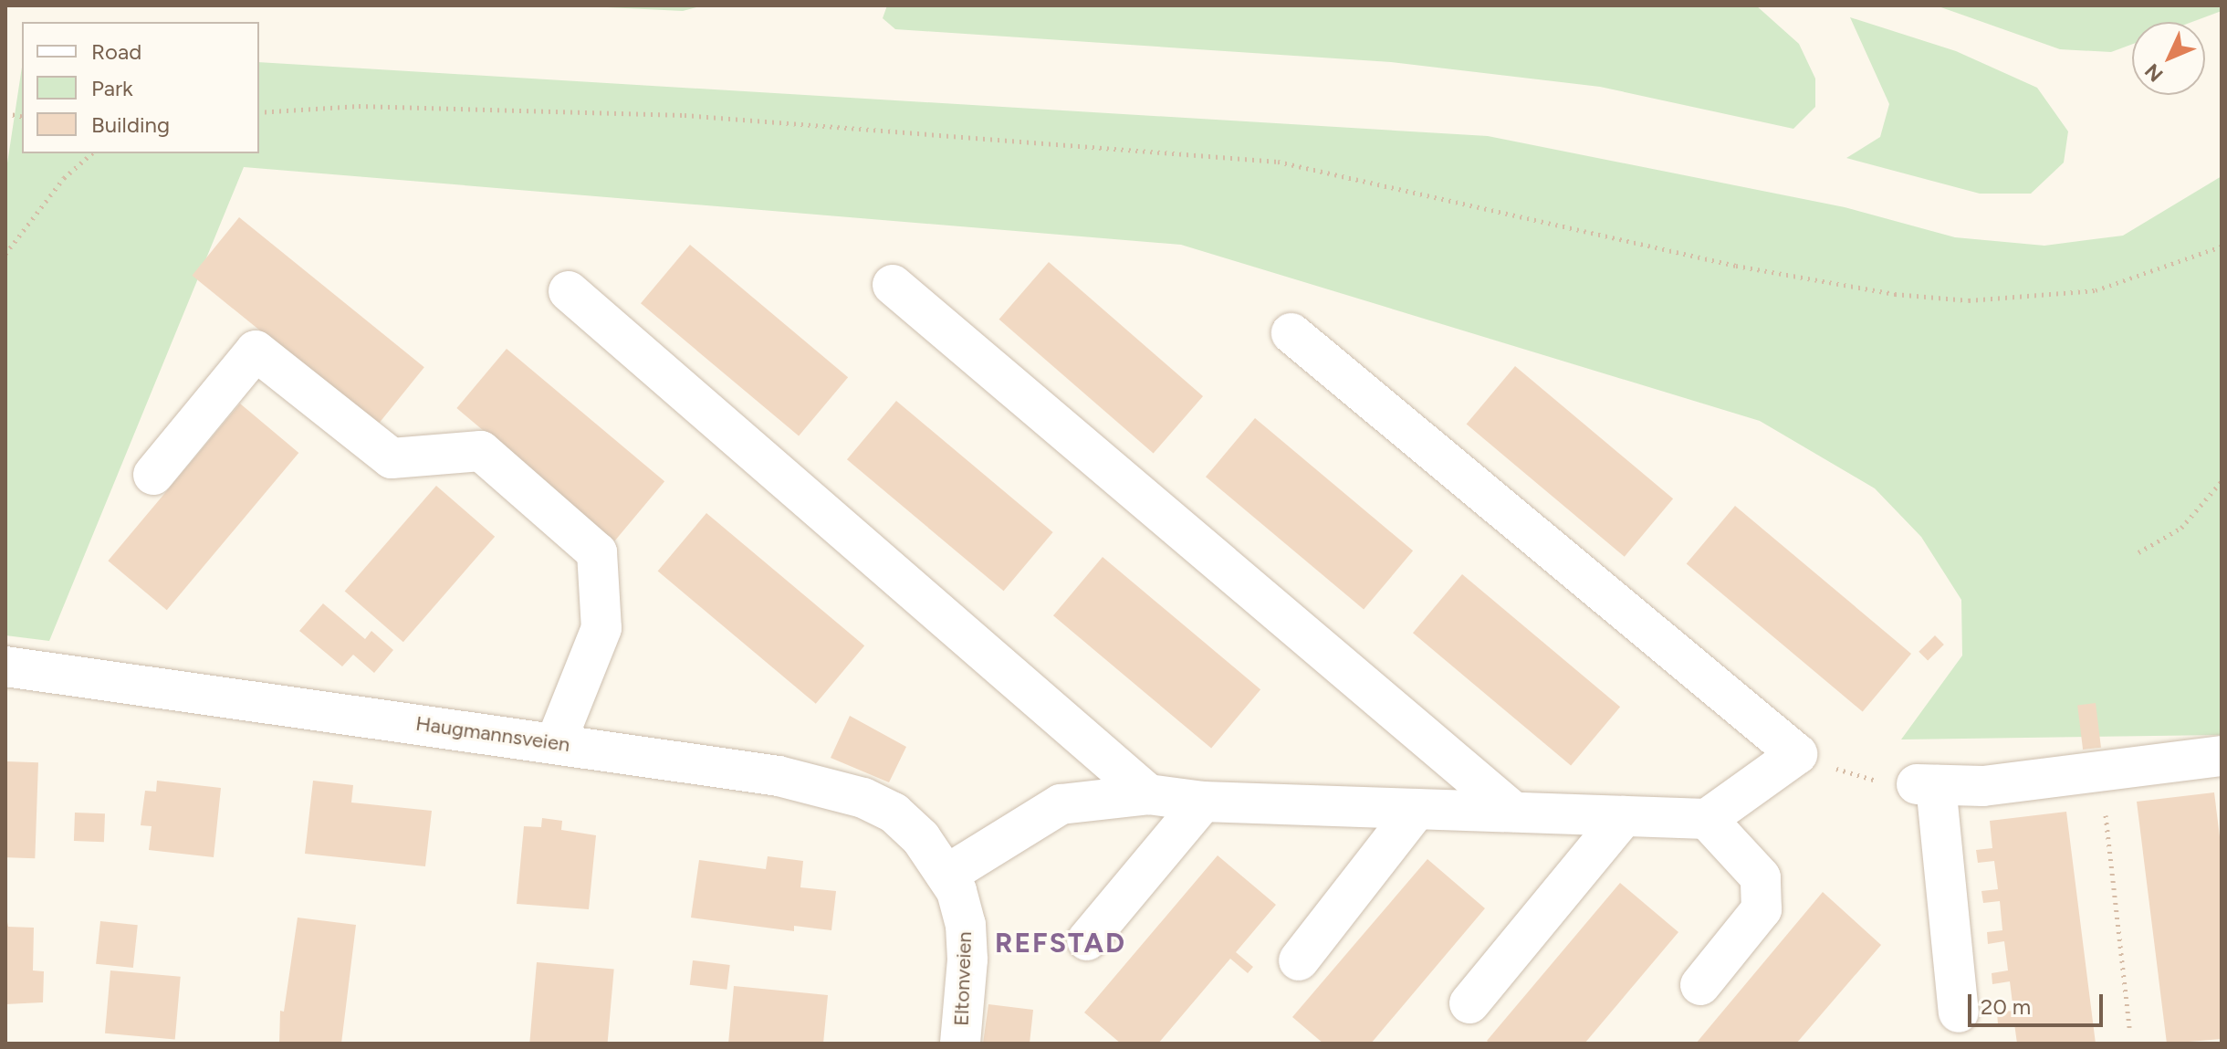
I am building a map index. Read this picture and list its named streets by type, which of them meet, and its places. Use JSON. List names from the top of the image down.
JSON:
{
  "streets": {
    "street": ["Haugmannsveien", "Eltonveien"]
  },
  "crossings": [
    ["Haugmannsveien", "Eltonveien"]
  ],
  "districts": ["REFSTAD"],
  "legend": ["Road", "Park", "Building"],
  "scale_bar": "20 m",
  "north": "bottom left"
}
